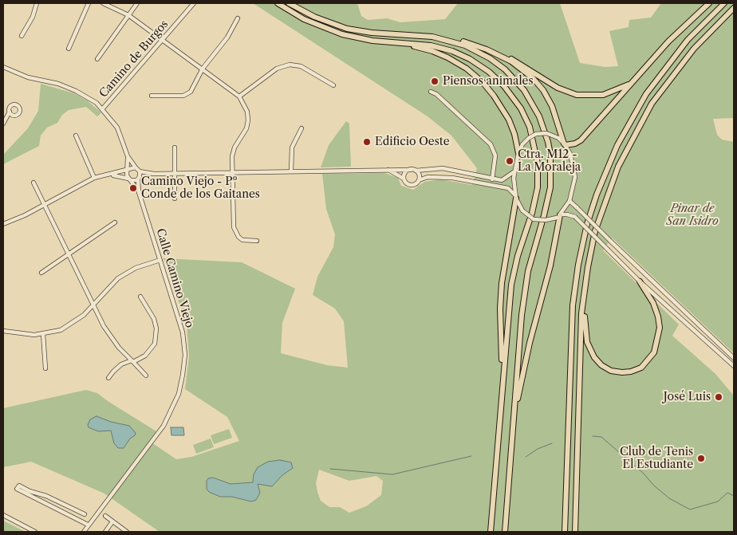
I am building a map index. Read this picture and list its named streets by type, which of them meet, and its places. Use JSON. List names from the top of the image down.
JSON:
{
  "streets": {
    "street": ["Camino de Burgos", "Calle Camino Viejo"]
  },
  "parks": ["Pinar de San Isidro"],
  "places": [
    "Piensos animales",
    "Edificio Oeste",
    "Ctra. M12 - La Moraleja",
    "Camino Viejo - Pº Conde de los Gaitanes",
    "José Luis",
    "Club de Tenis El Estudiante"
  ]
}
